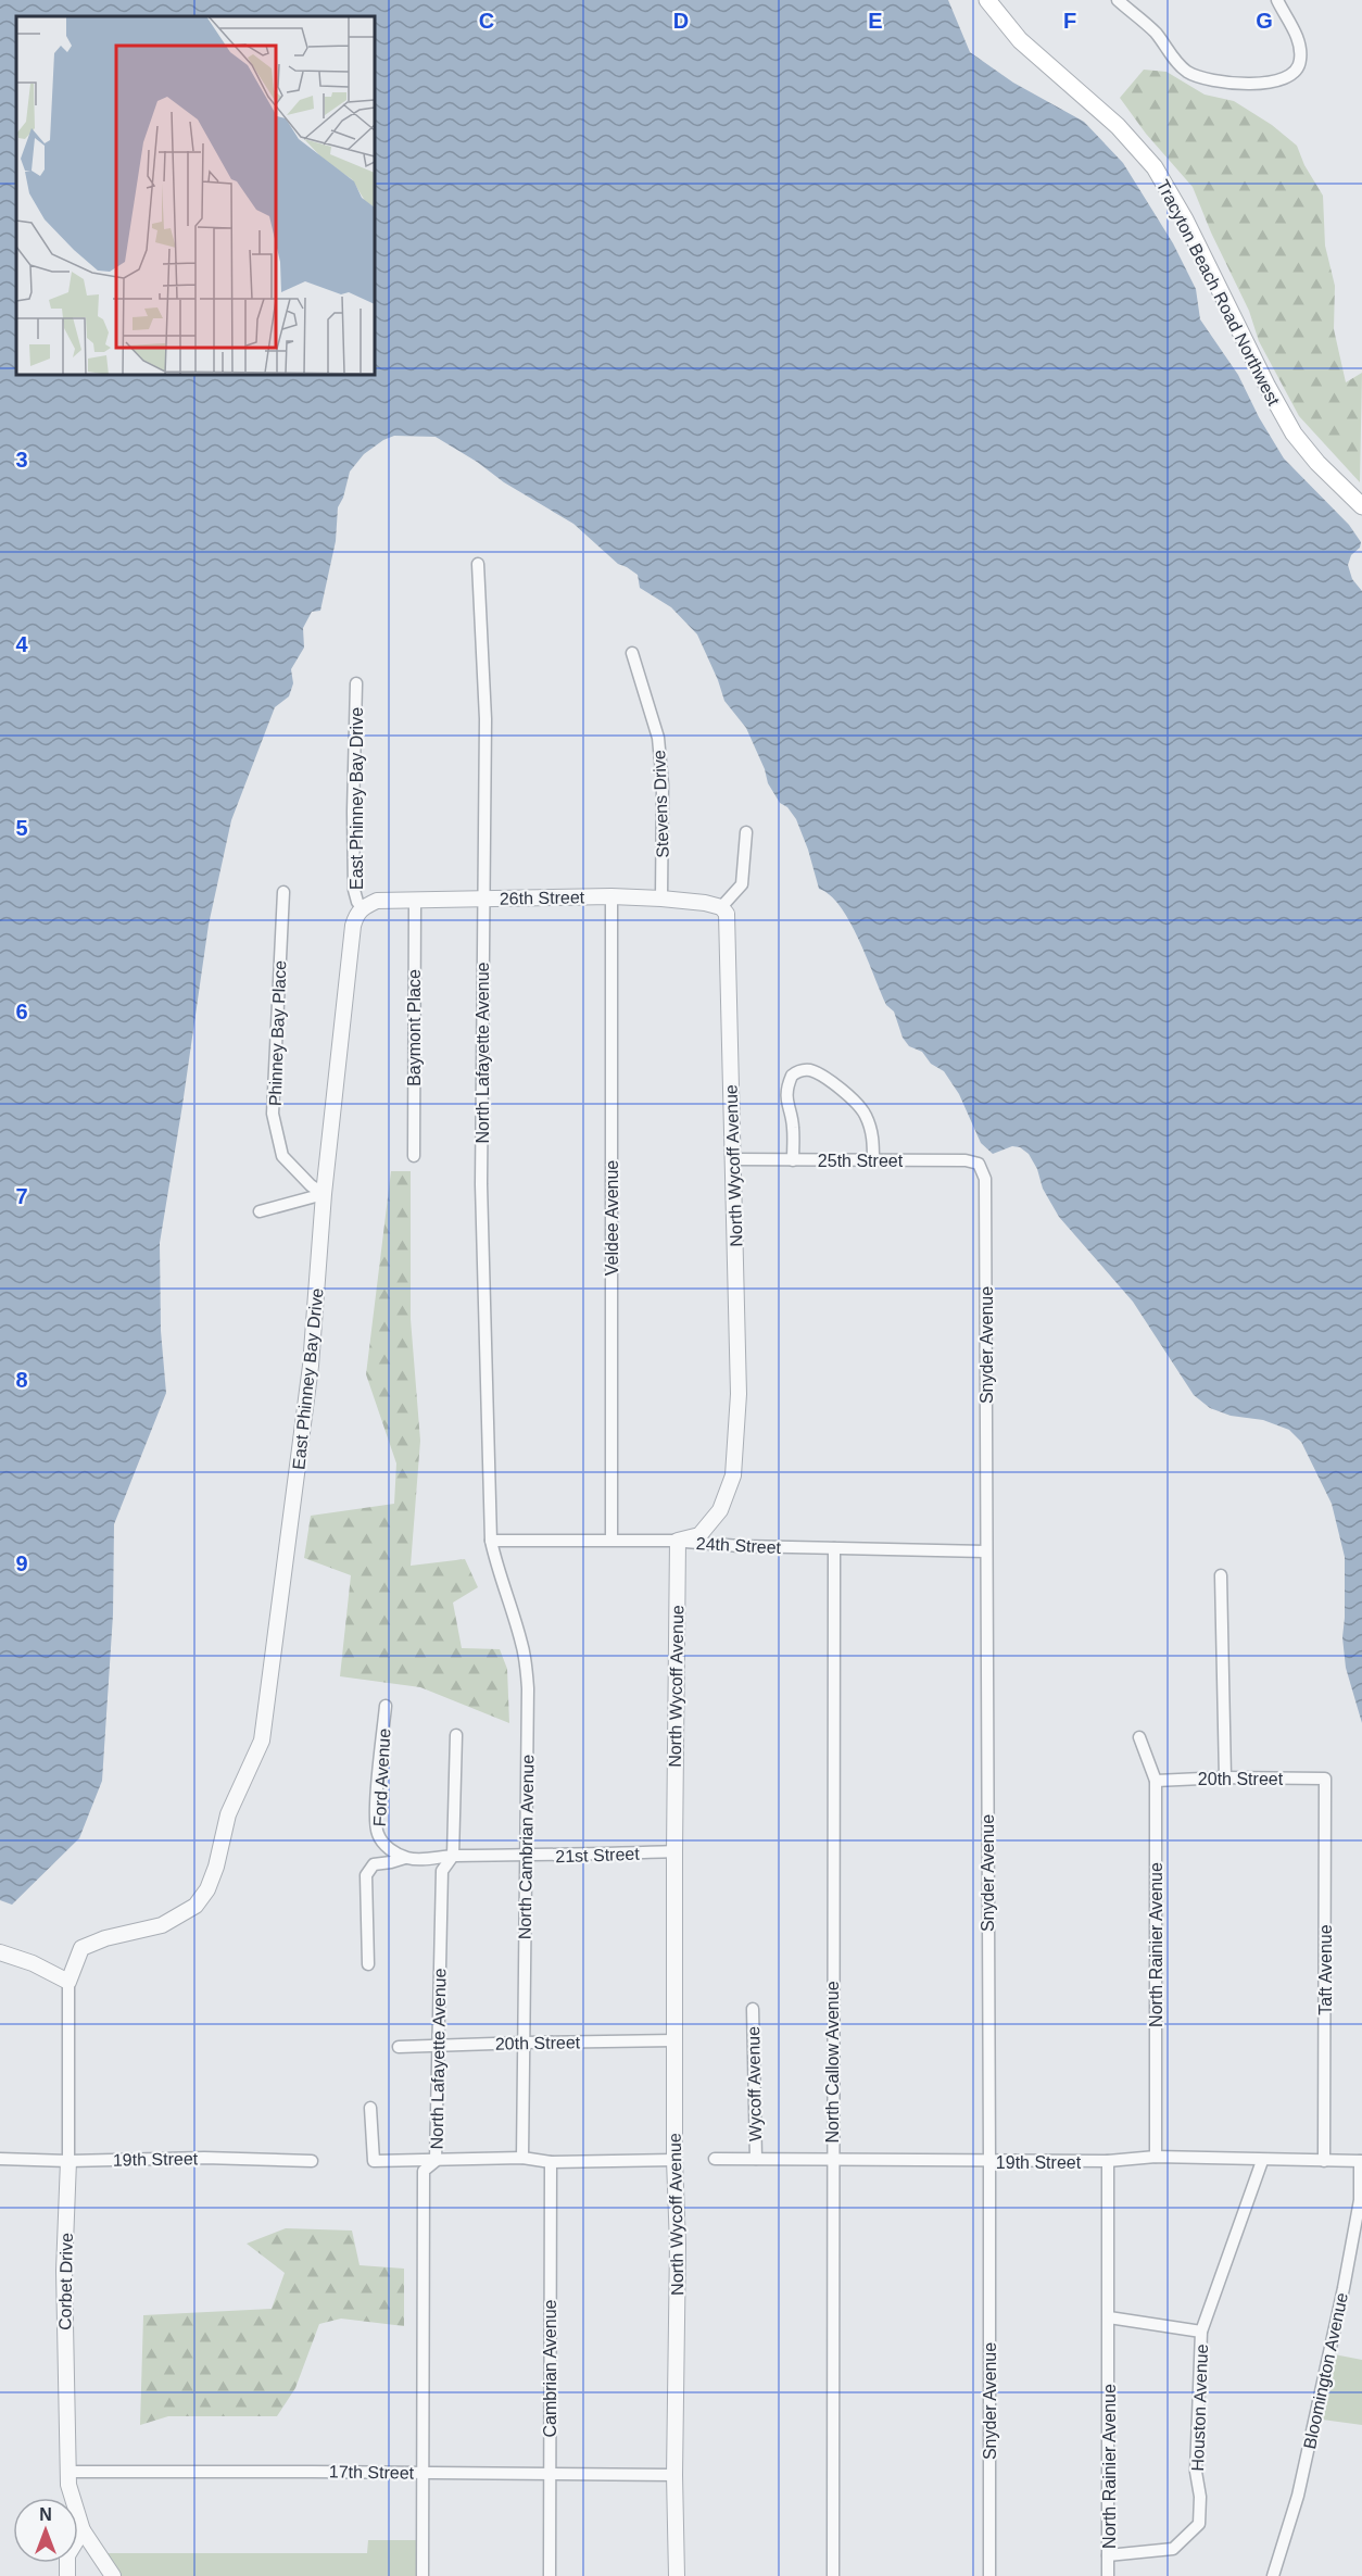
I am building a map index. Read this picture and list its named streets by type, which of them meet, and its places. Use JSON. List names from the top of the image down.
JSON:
{
  "streets": {
    "main road": ["Tracyton Beach Road Northwest"],
    "street": [
      "East Phinney Bay Drive",
      "Stevens Drive",
      "26th Street",
      "Baymont Place",
      "Phinney Bay Place",
      "North Lafayette Avenue",
      "25th Street",
      "North Wycoff Avenue",
      "Veldee Avenue",
      "Snyder Avenue",
      "24th Street",
      "Ford Avenue",
      "20th Street",
      "North Cambrian Avenue",
      "21st Street",
      "North Rainier Avenue",
      "Taft Avenue",
      "North Callow Avenue",
      "Wycoff Avenue",
      "19th Street",
      "Corbet Drive",
      "Cambrian Avenue",
      "Bloomington Avenue",
      "Houston Avenue",
      "17th Street"
    ]
  },
  "crossings": [
    ["East Phinney Bay Drive", "26th Street"],
    ["East Phinney Bay Drive", "Phinney Bay Place"],
    ["East Phinney Bay Drive", "Corbet Drive"],
    ["Stevens Drive", "26th Street"],
    ["26th Street", "Baymont Place"],
    ["26th Street", "North Lafayette Avenue"],
    ["26th Street", "North Wycoff Avenue"],
    ["26th Street", "Veldee Avenue"],
    ["North Lafayette Avenue", "24th Street"],
    ["North Lafayette Avenue", "20th Street"],
    ["North Lafayette Avenue", "North Cambrian Avenue"],
    ["North Lafayette Avenue", "21st Street"],
    ["North Lafayette Avenue", "17th Street"],
    ["25th Street", "North Wycoff Avenue"],
    ["25th Street", "Snyder Avenue"],
    ["North Wycoff Avenue", "24th Street"],
    ["North Wycoff Avenue", "20th Street"],
    ["North Wycoff Avenue", "21st Street"],
    ["North Wycoff Avenue", "17th Street"],
    ["Veldee Avenue", "24th Street"],
    ["Snyder Avenue", "24th Street"],
    ["Snyder Avenue", "19th Street"],
    ["24th Street", "North Cambrian Avenue"],
    ["24th Street", "North Callow Avenue"],
    ["Ford Avenue", "21st Street"],
    ["20th Street", "North Cambrian Avenue"],
    ["20th Street", "North Rainier Avenue"],
    ["20th Street", "Taft Avenue"],
    ["North Cambrian Avenue", "21st Street"],
    ["North Rainier Avenue", "19th Street"],
    ["North Rainier Avenue", "Houston Avenue"],
    ["Taft Avenue", "19th Street"],
    ["North Callow Avenue", "19th Street"],
    ["Wycoff Avenue", "19th Street"],
    ["19th Street", "Corbet Drive"],
    ["19th Street", "Bloomington Avenue"],
    ["19th Street", "Houston Avenue"],
    ["Corbet Drive", "17th Street"],
    ["Cambrian Avenue", "17th Street"]
  ],
  "north": "top",
  "grid": {
    "columns": [
      "C",
      "D",
      "E",
      "F",
      "G"
    ],
    "rows": [
      "3",
      "4",
      "5",
      "6",
      "7",
      "8",
      "9"
    ]
  }
}
